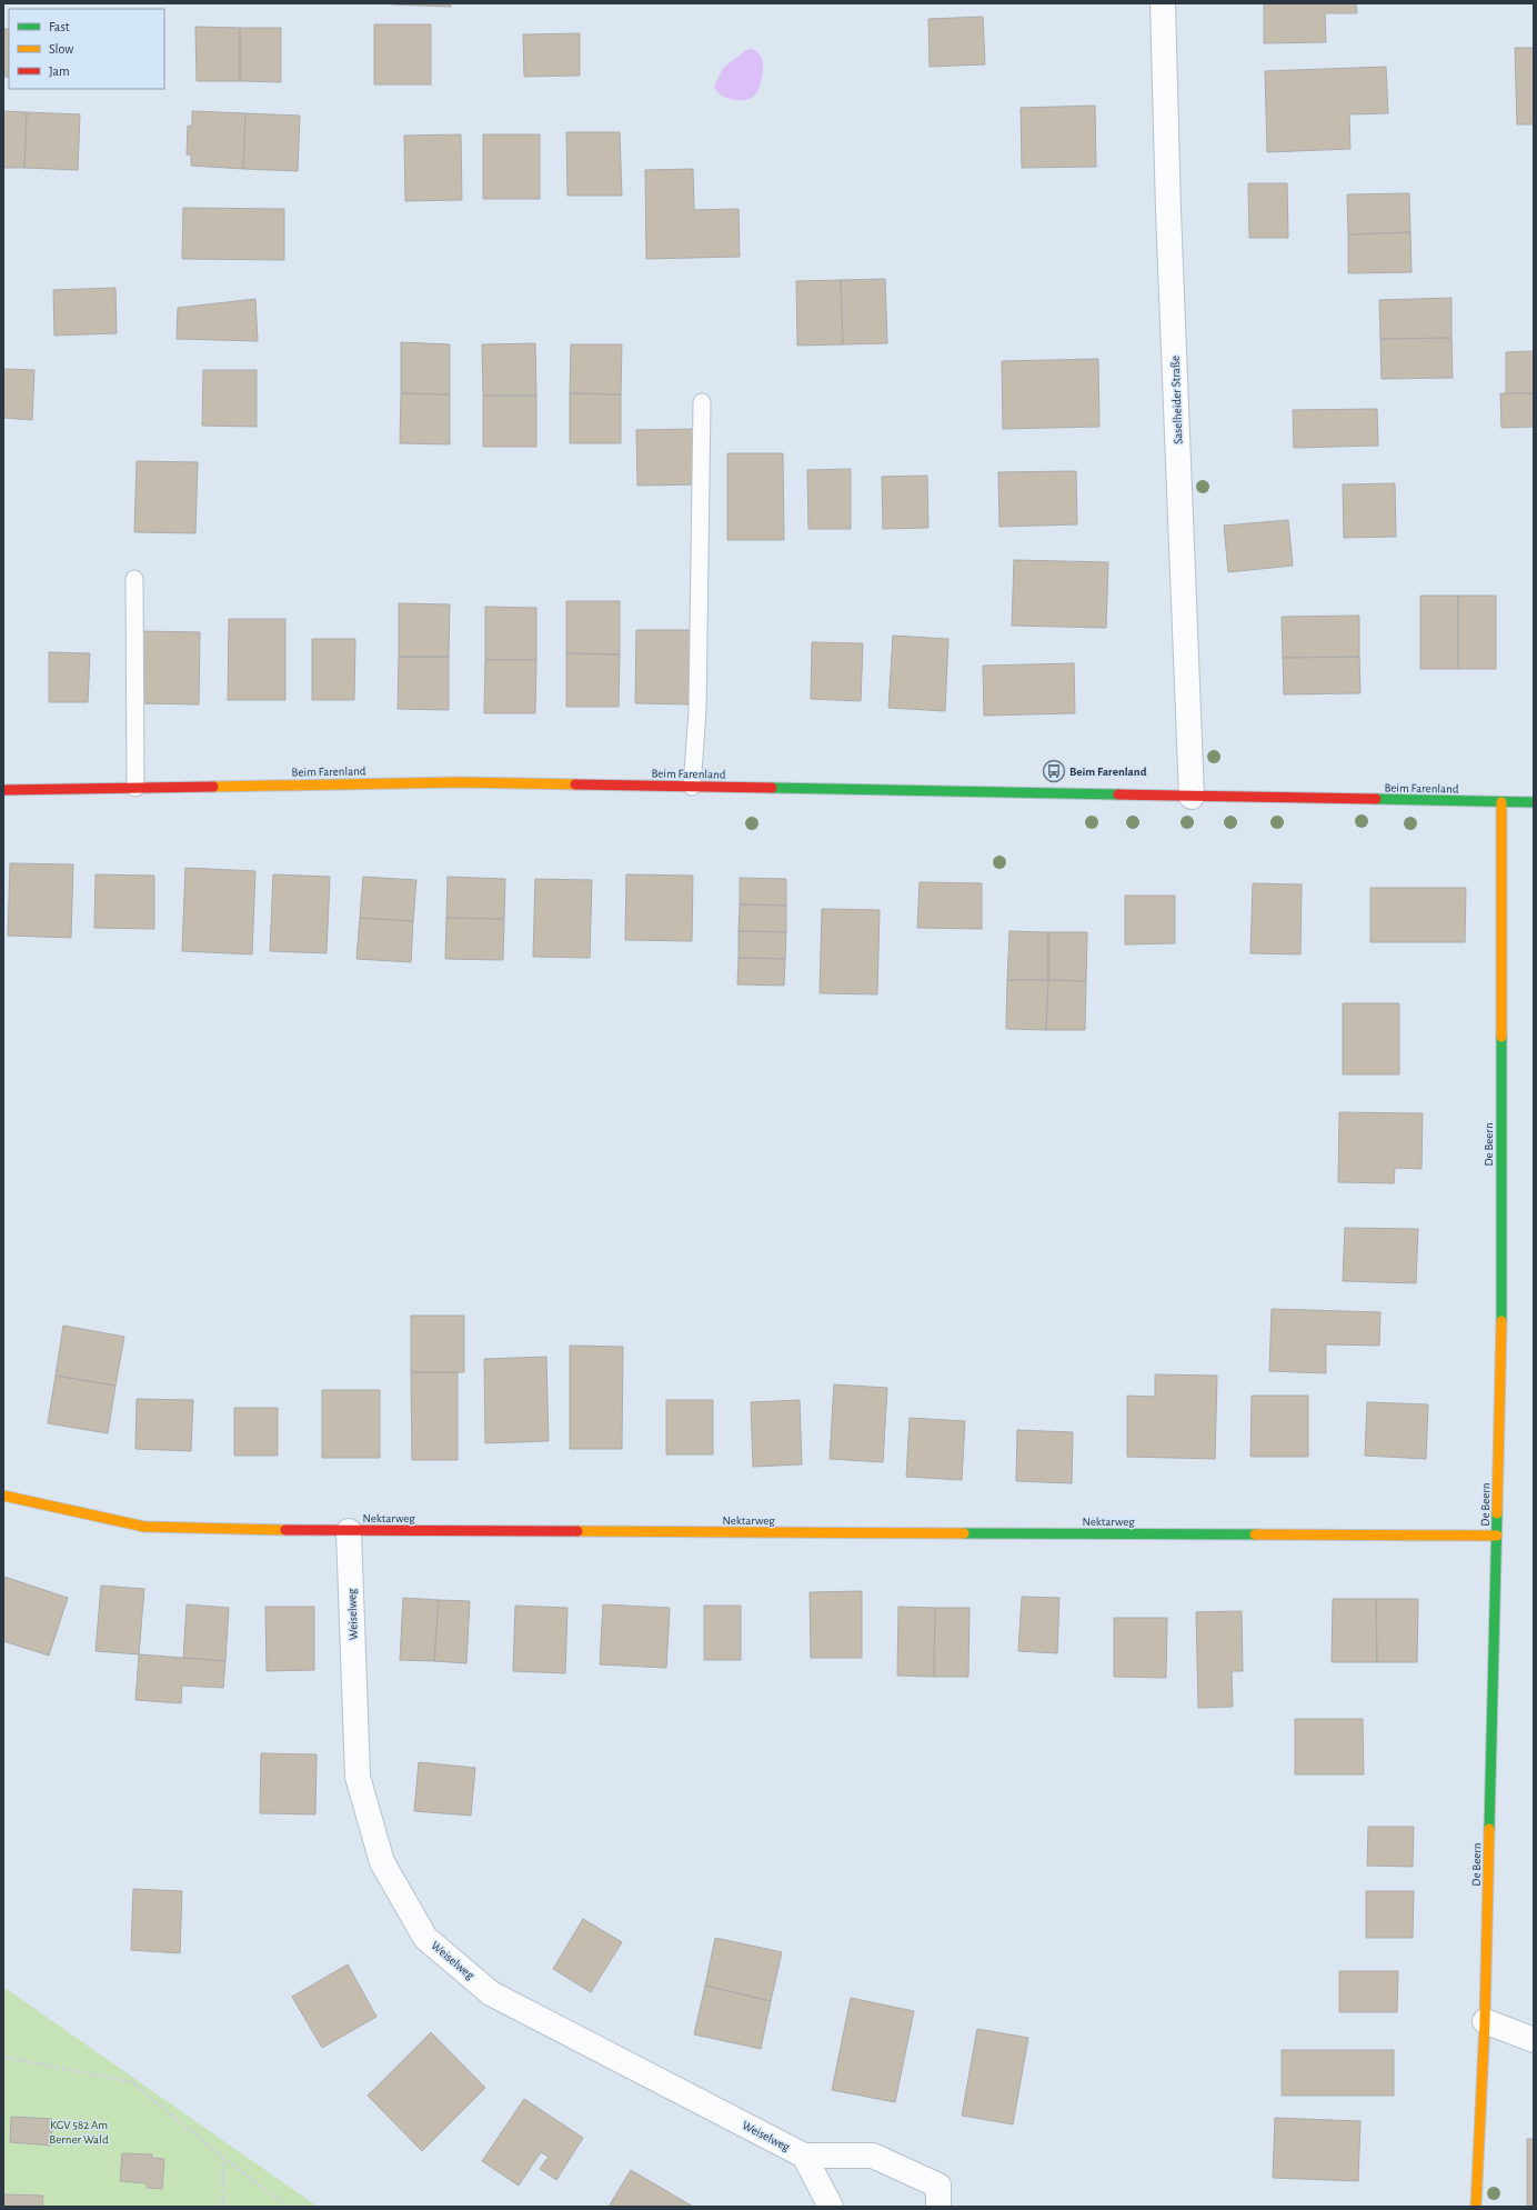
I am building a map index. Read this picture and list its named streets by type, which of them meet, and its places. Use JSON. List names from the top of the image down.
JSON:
{
  "streets": {
    "street": [
      "Saselheider Straße",
      "Beim Farenland",
      "De Beern",
      "Nektarweg",
      "Weiselweg"
    ]
  },
  "crossings": [
    ["Saselheider Straße", "Beim Farenland"],
    ["Beim Farenland", "De Beern"],
    ["De Beern", "Nektarweg"],
    ["Nektarweg", "Weiselweg"]
  ],
  "parks": ["KGV 582 Am Berner Wald"],
  "places": {
    "bus stop": ["Beim Farenland"]
  },
  "legend": ["Fast", "Slow", "Jam"]
}
